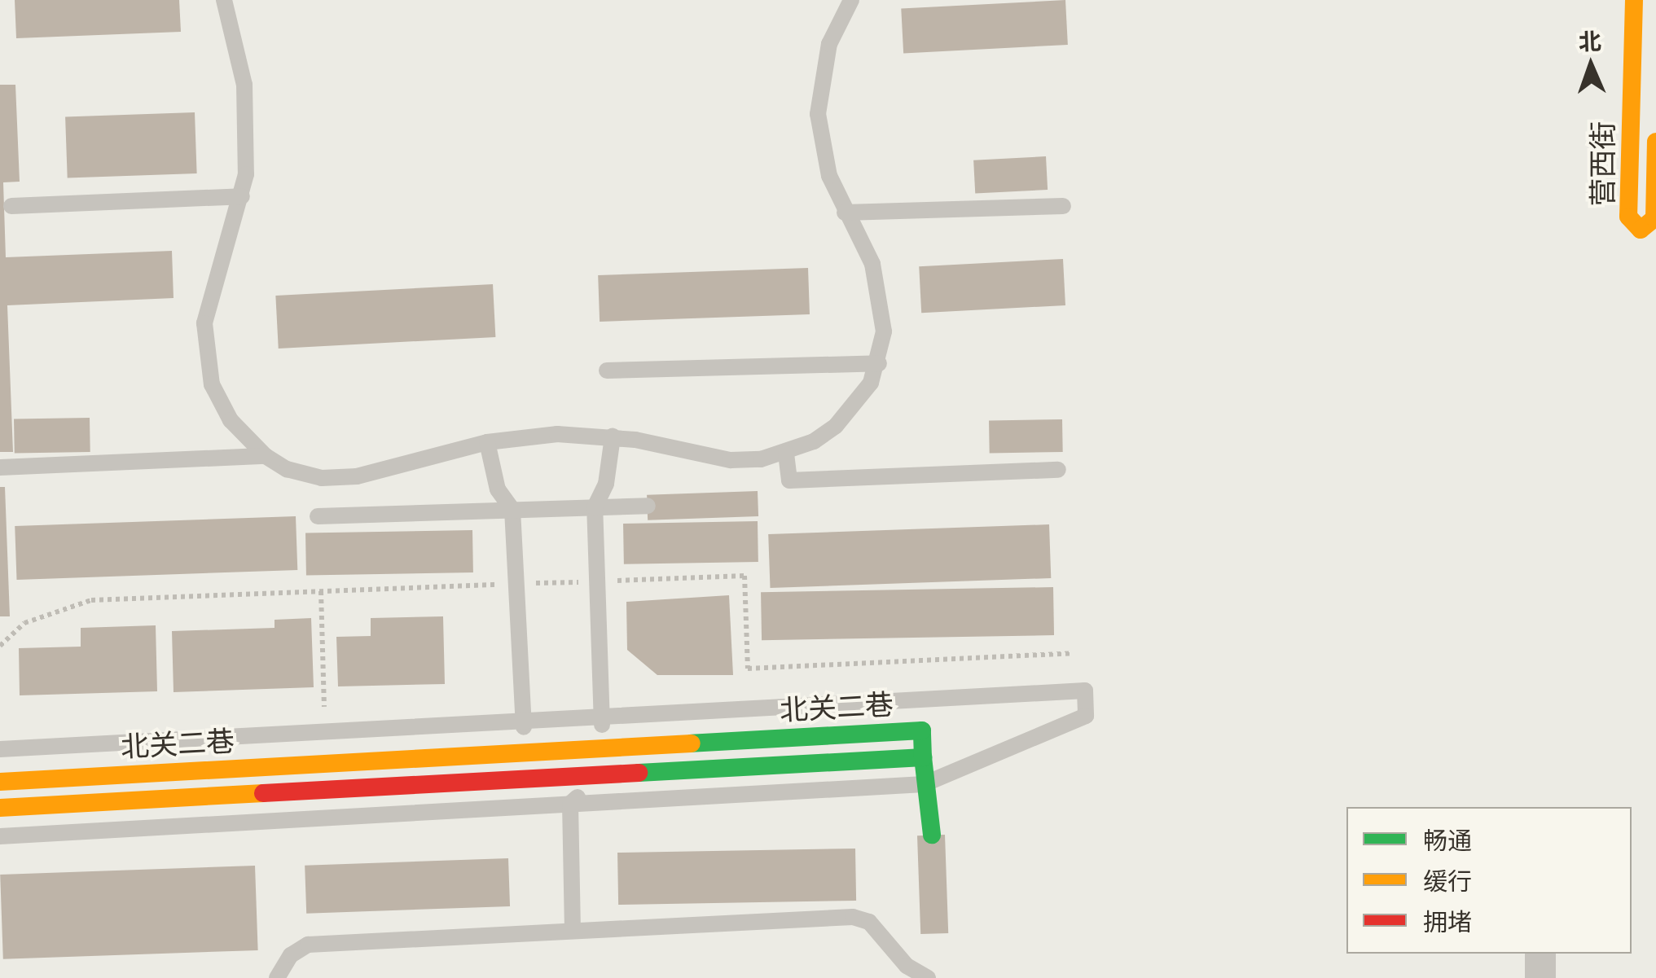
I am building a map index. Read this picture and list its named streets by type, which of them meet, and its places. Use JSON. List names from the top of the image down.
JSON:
{
  "streets": {
    "street": ["营西街", "北关二巷"]
  },
  "legend": ["畅通", "缓行", "拥堵"],
  "north": "top"
}
